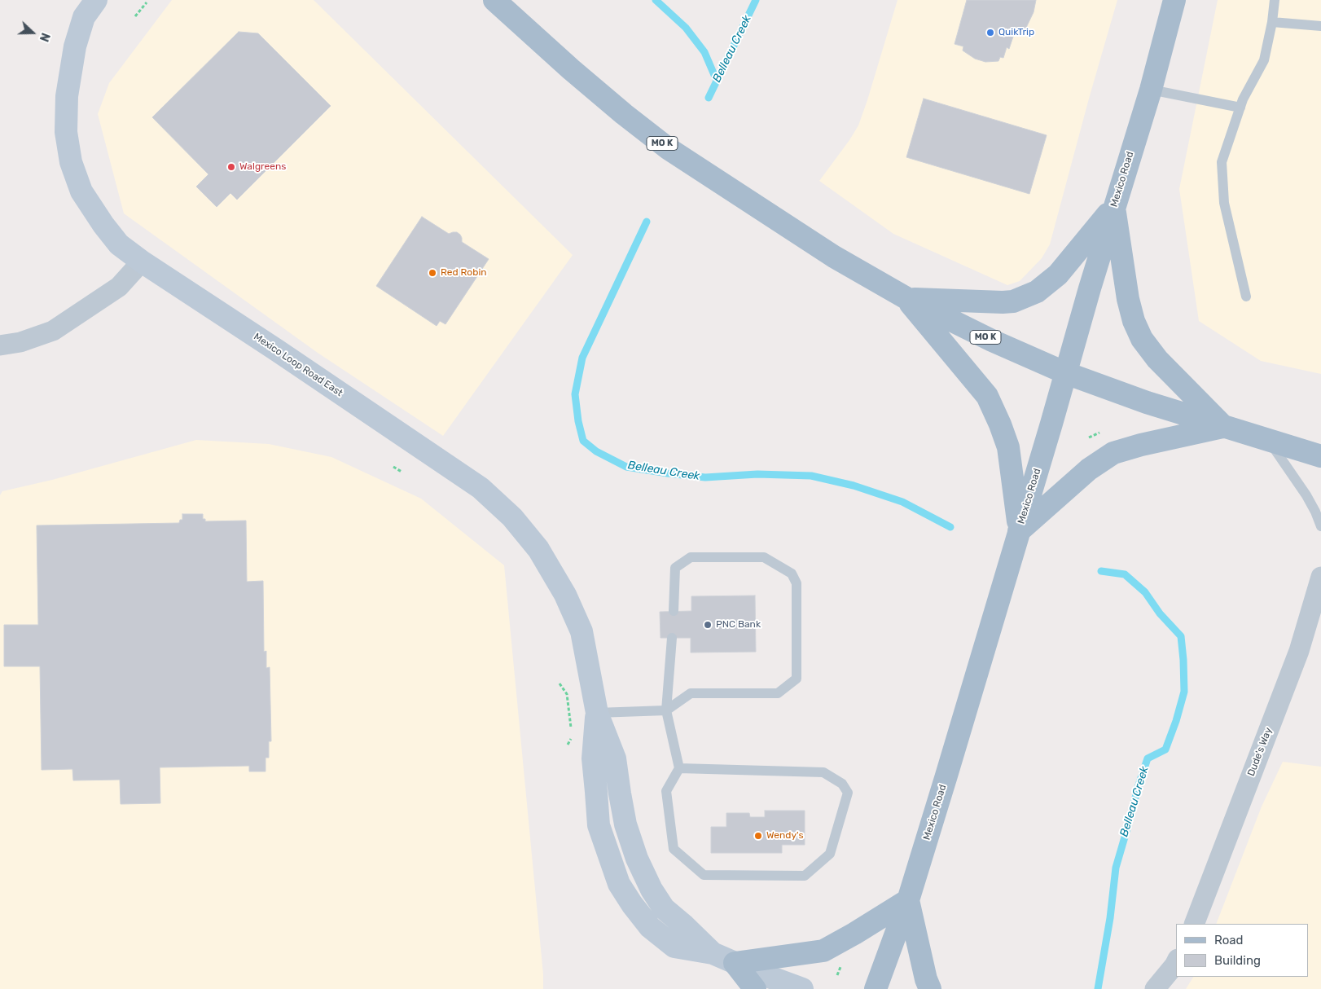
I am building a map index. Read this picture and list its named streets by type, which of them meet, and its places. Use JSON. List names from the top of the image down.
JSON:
{
  "streets": {
    "main road": ["MO K", "Mexico Road"],
    "street": ["Mexico Loop Road East", "Dude's Way"]
  },
  "crossings": [
    ["MO K", "Mexico Road"]
  ],
  "water": ["Belleau Creek"],
  "places": [
    "QuikTrip",
    "Walgreens",
    "Red Robin",
    "PNC Bank",
    "Wendy's"
  ],
  "legend": ["Road", "Building"],
  "north": "right"
}
